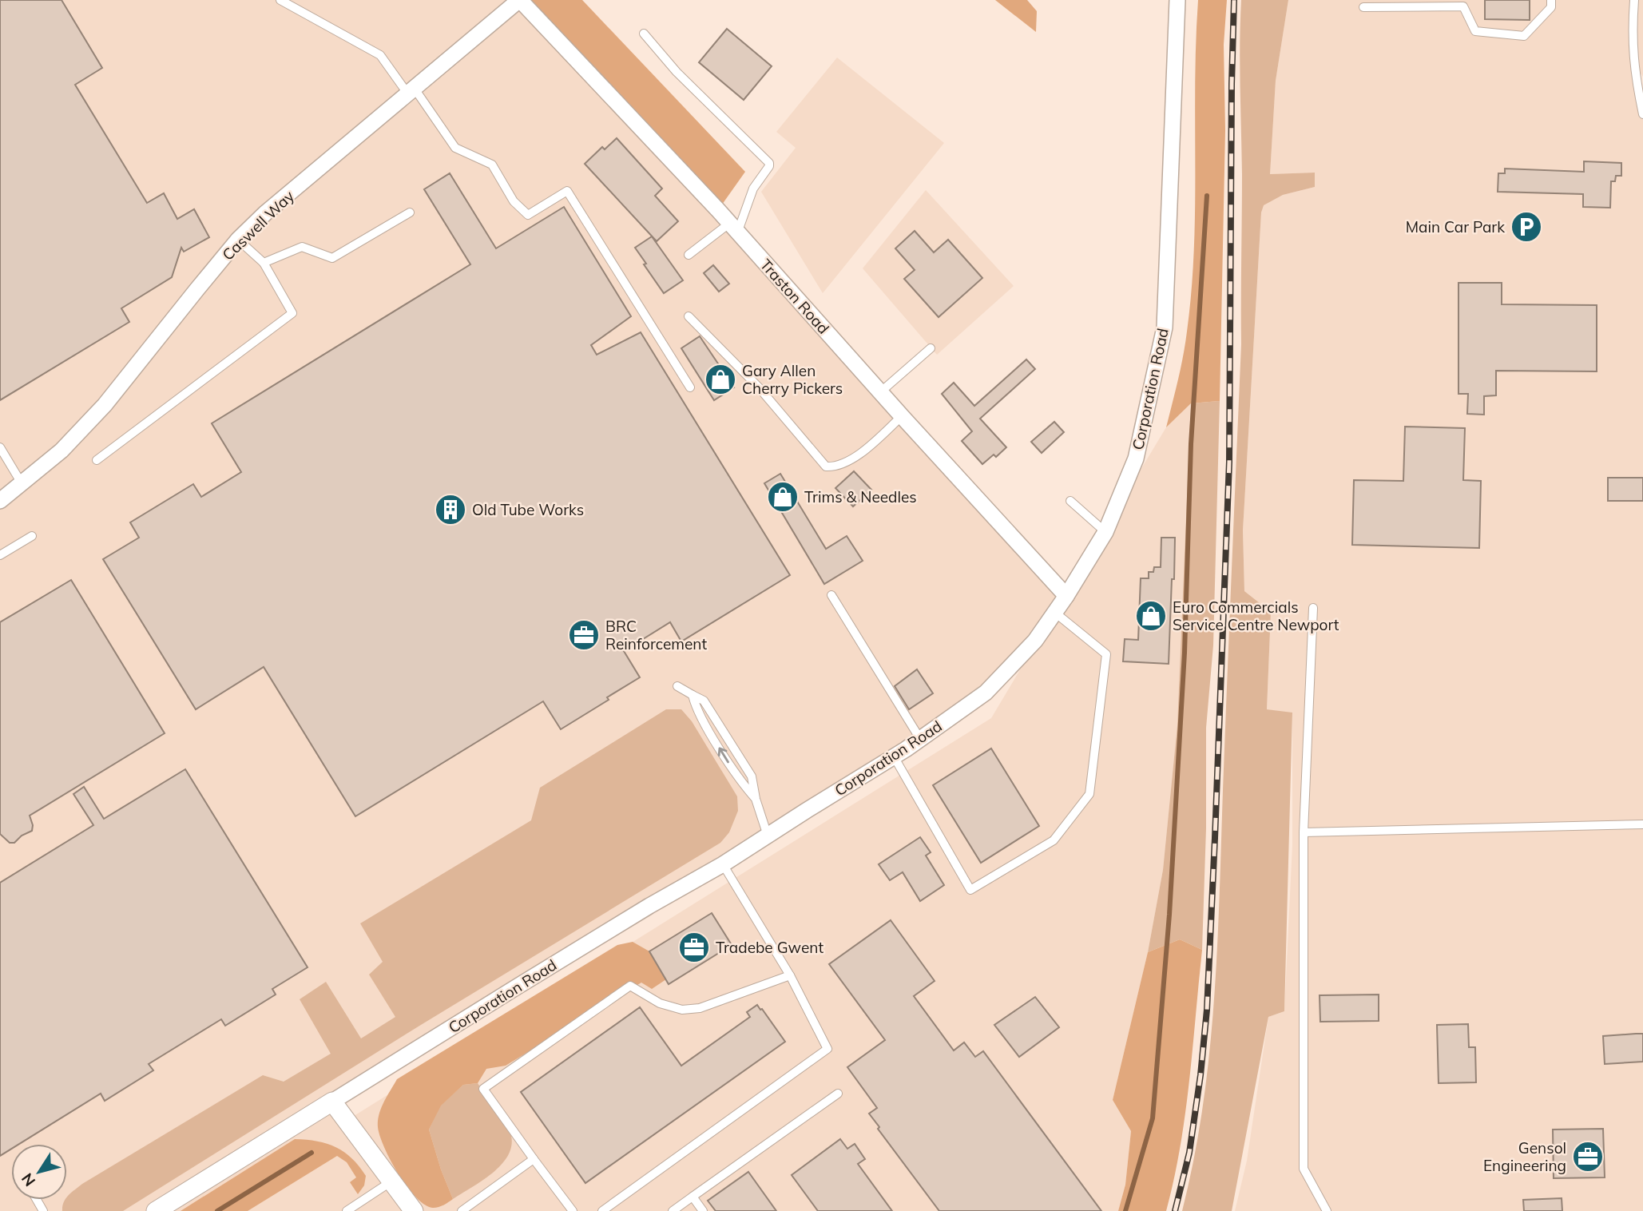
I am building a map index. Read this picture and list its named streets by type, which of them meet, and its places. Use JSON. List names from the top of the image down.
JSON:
{
  "streets": {
    "street": ["Caswell Way", "Traston Road", "Corporation Road"]
  },
  "crossings": [
    ["Caswell Way", "Traston Road"],
    ["Traston Road", "Corporation Road"]
  ],
  "places": {
    "parking": ["Main Car Park"],
    "shop": ["Gary Allen Cherry Pickers", "Trims & Needles", "Euro Commercials Service Centre Newport"],
    "building": ["Old Tube Works"],
    "office": ["BRC Reinforcement", "Tradebe Gwent", "Gensol Engineering"]
  },
  "north": "bottom left"
}
